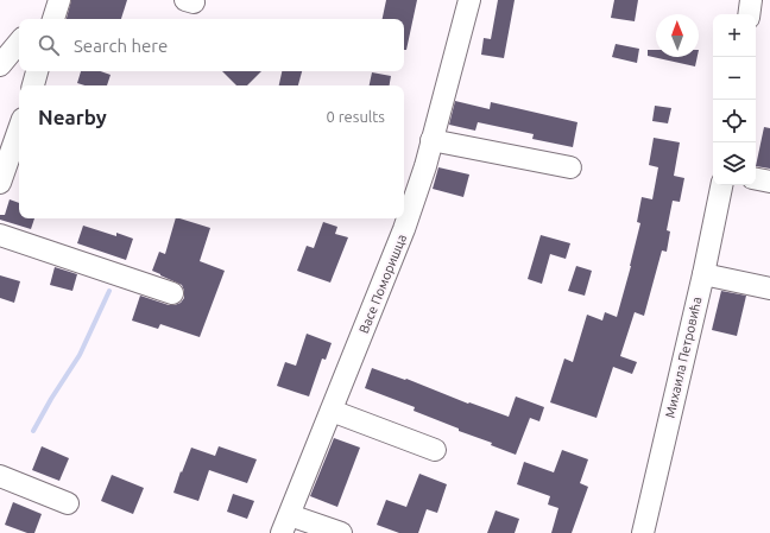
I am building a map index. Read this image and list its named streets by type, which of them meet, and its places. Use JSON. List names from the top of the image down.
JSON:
{
  "streets": {
    "street": ["Васе Поморишца", "Михаила Петровића"]
  },
  "north": "top",
  "page": {
    "map_buttons": ["+", "−"],
    "search": "Search here",
    "heading": ["Nearby", "0 results"]
  }
}
